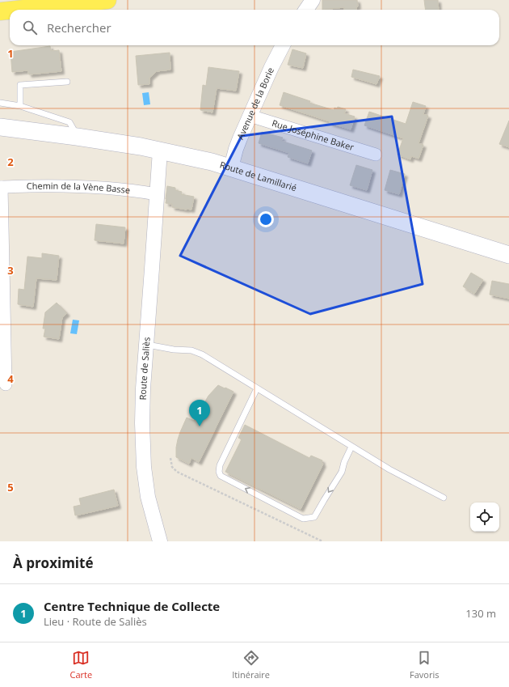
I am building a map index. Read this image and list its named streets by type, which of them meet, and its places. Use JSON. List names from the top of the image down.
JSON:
{
  "streets": {
    "main road": ["Route de Lamillarié"],
    "street": [
      "Avenue de la Borie",
      "Rue Joséphine Baker",
      "Chemin de la Vène Basse",
      "Route de Saliès"
    ]
  },
  "crossings": [
    ["Avenue de la Borie", "Rue Joséphine Baker"],
    ["Avenue de la Borie", "Route de Lamillarié"],
    ["Route de Lamillarié", "Route de Saliès"],
    ["Chemin de la Vène Basse", "Route de Saliès"]
  ],
  "page": {
    "search": "Rechercher",
    "pins": "1",
    "heading": "À proximité",
    "list": [
      {
        "mark": "1",
        "name": "Centre Technique de Collecte",
        "note": "Lieu · Route de Saliès",
        "value": "130 m"
      }
    ],
    "nav": ["Carte", "Itinéraire", "Favoris"]
  },
  "grid": {
    "rows": [
      "1",
      "2",
      "3",
      "4",
      "5"
    ]
  }
}
